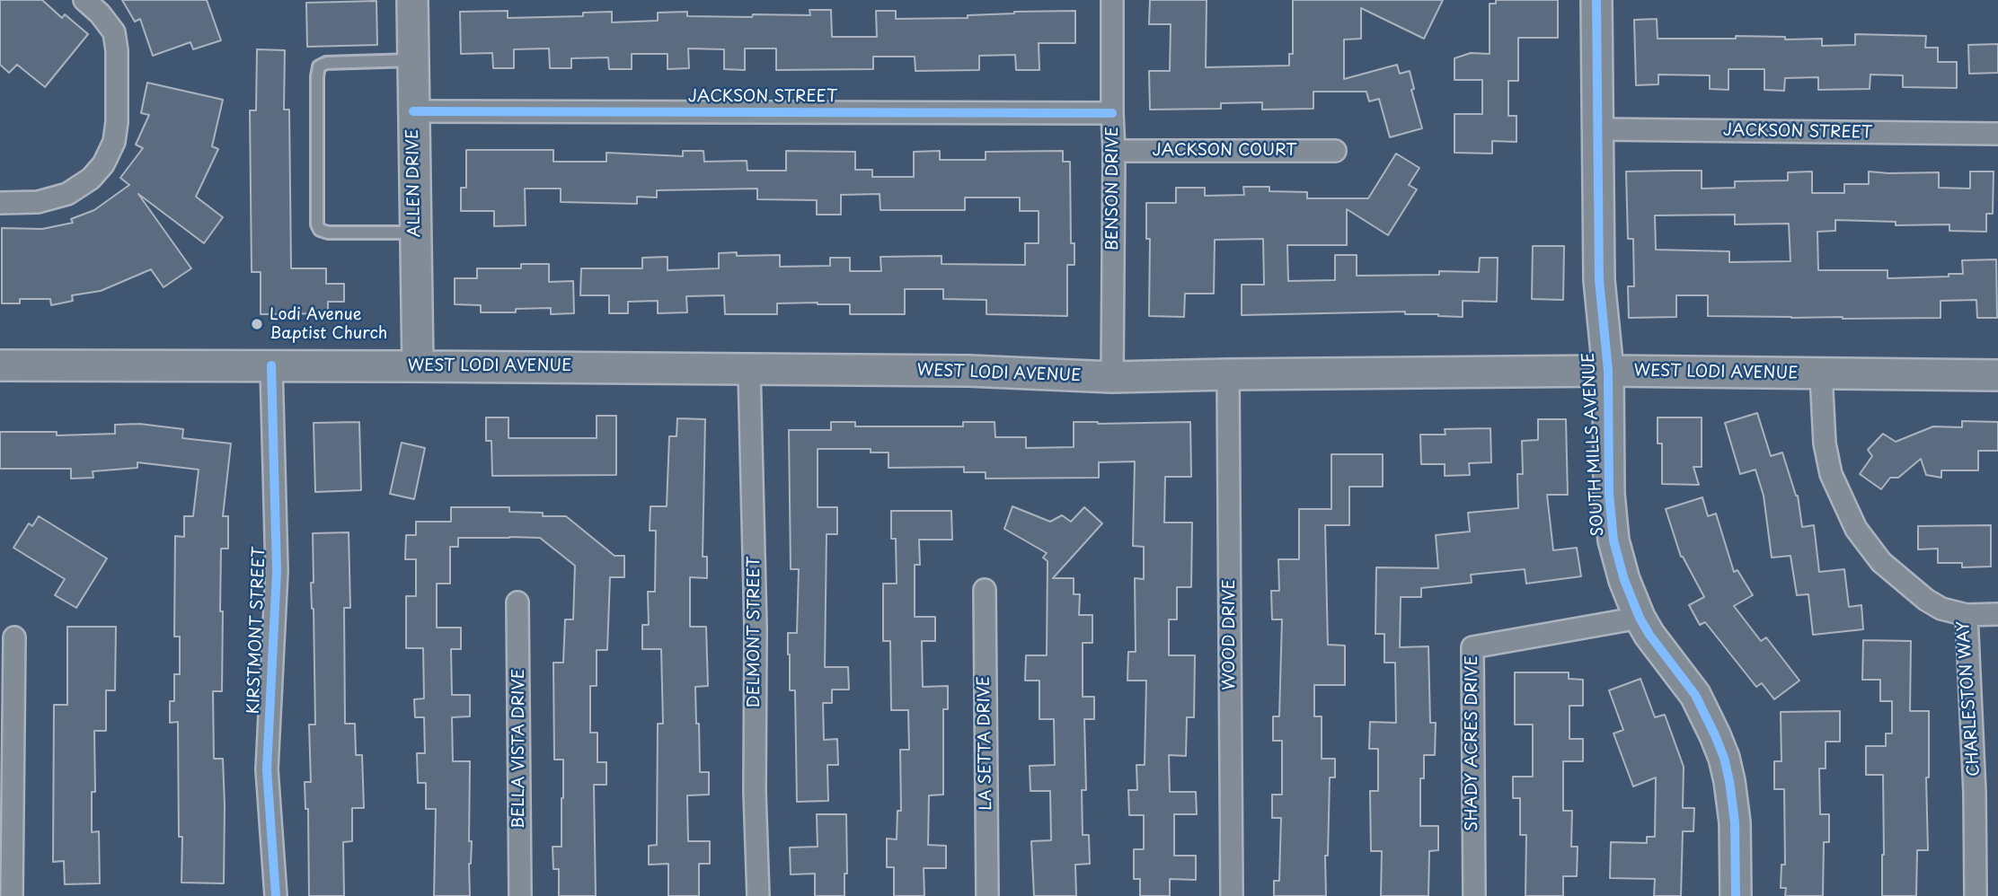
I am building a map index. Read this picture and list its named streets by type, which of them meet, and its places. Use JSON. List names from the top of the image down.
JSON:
{
  "streets": {
    "main road": ["ALLEN DRIVE", "WEST LODI AVENUE", "SOUTH MILLS AVENUE"],
    "street": [
      "JACKSON STREET",
      "JACKSON COURT",
      "BENSON DRIVE",
      "KIRSTMONT STREET",
      "DELMONT STREET",
      "WOOD DRIVE",
      "CHARLESTON WAY",
      "LA SETTA DRIVE",
      "SHADY ACRES DRIVE",
      "BELLA VISTA DRIVE"
    ]
  },
  "crossings": [
    ["JACKSON STREET", "ALLEN DRIVE"],
    ["JACKSON STREET", "BENSON DRIVE"],
    ["JACKSON STREET", "SOUTH MILLS AVENUE"],
    ["JACKSON COURT", "BENSON DRIVE"],
    ["ALLEN DRIVE", "WEST LODI AVENUE"],
    ["BENSON DRIVE", "WEST LODI AVENUE"],
    ["WEST LODI AVENUE", "SOUTH MILLS AVENUE"],
    ["WEST LODI AVENUE", "KIRSTMONT STREET"],
    ["WEST LODI AVENUE", "DELMONT STREET"],
    ["WEST LODI AVENUE", "WOOD DRIVE"],
    ["WEST LODI AVENUE", "CHARLESTON WAY"],
    ["SOUTH MILLS AVENUE", "SHADY ACRES DRIVE"]
  ],
  "places": ["Lodi Avenue Baptist Church"]
}
